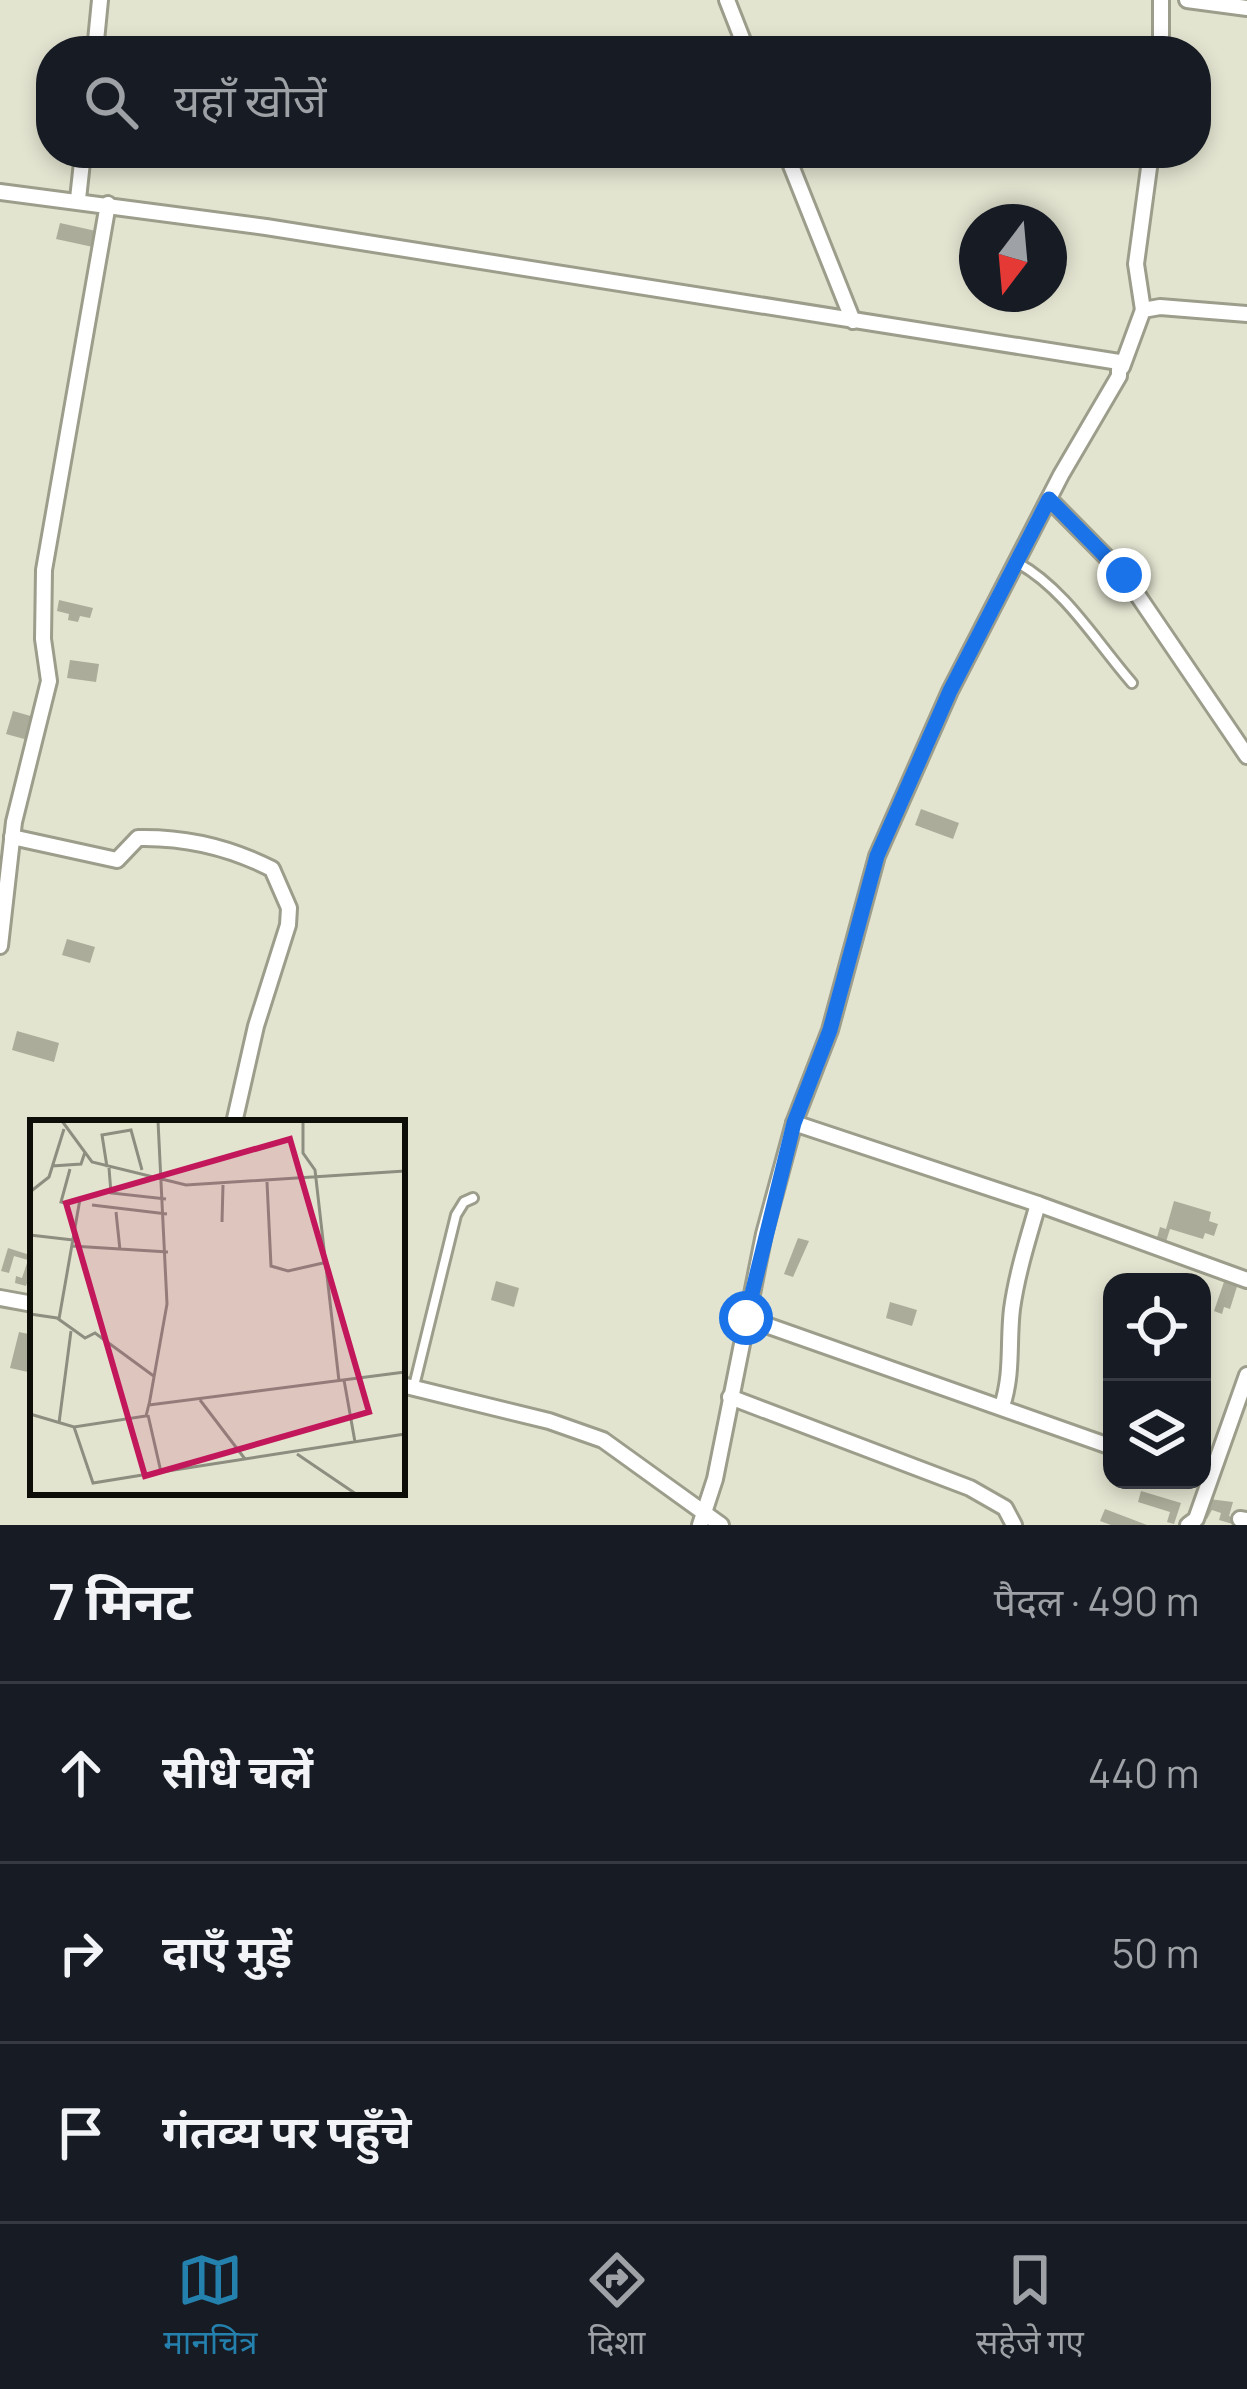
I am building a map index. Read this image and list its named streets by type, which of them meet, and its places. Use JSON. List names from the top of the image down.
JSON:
{
  "north": "bottom",
  "page": {
    "search": "यहाँ खोजें",
    "heading": ["7 मिनट", "पैदल · 490 m"],
    "list": [
      ["सीधे चलें", "440 m"],
      ["दाएँ मुड़ें", "50 m"],
      "गंतव्य पर पहुँचे"
    ],
    "nav": ["मानचित्र", "दिशा", "सहेजे गए"]
  }
}
